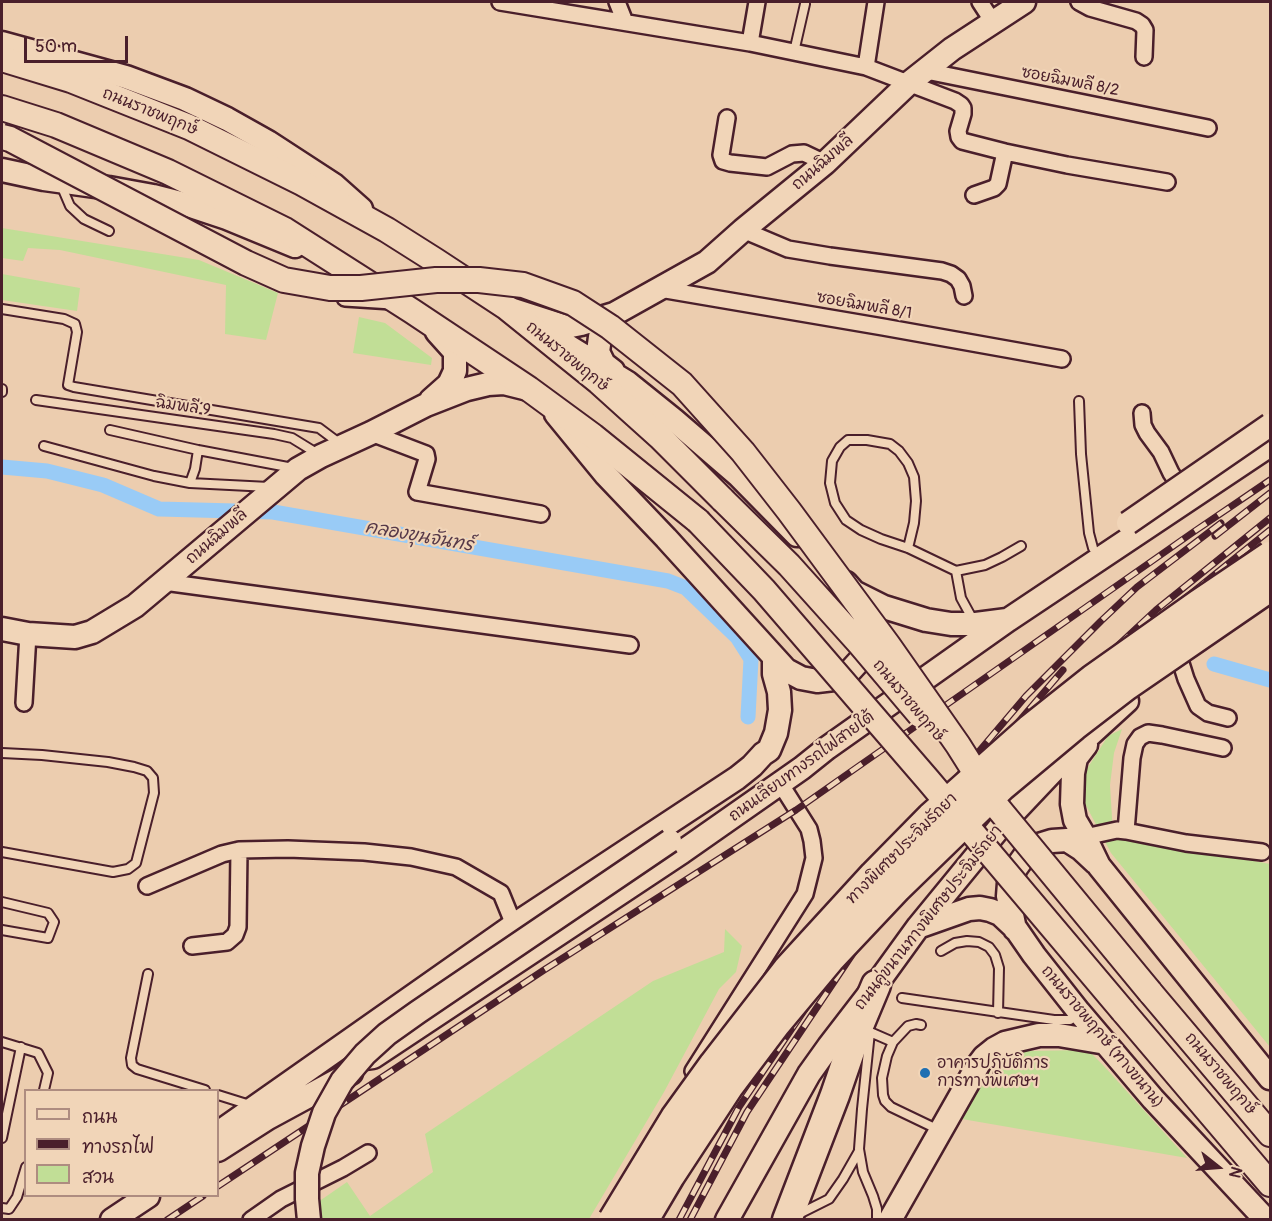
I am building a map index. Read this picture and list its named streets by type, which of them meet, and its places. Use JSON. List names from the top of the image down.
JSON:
{
  "streets": {
    "highway": ["ทางพิเศษประจิมรัถยา"],
    "main road": [
      "ถนนราชพฤกษ์",
      "ถนนฉิมพลี",
      "ถนนเลียบทางรถไฟสายใต้",
      "ถนนคู่ขนานทางพิเศษประจิมรัถยา",
      "ถนนราชพฤกษ์ (ทางขนาน)"
    ],
    "street": ["ซอยฉิมพลี 8/2", "ซอยฉิมพลี 8/1"],
    "lane": ["ฉิมพลี 9"]
  },
  "crossings": [
    ["ซอยฉิมพลี 8/2", "ถนนฉิมพลี"],
    ["ถนนราชพฤกษ์", "ถนนฉิมพลี"],
    ["ถนนราชพฤกษ์", "ถนนเลียบทางรถไฟสายใต้"],
    ["ถนนฉิมพลี", "ซอยฉิมพลี 8/1"],
    ["ถนนฉิมพลี", "ฉิมพลี 9"],
    ["ถนนคู่ขนานทางพิเศษประจิมรัถยา", "ถนนราชพฤกษ์ (ทางขนาน)"]
  ],
  "water": ["คลองขุนจันทร์"],
  "places": ["อาคารปฏิบัติการ การทางพิเศษฯ"],
  "legend": ["ถนน", "ทางรถไฟ", "สวน"],
  "scale_bar": "50 m",
  "north": "right"
}
